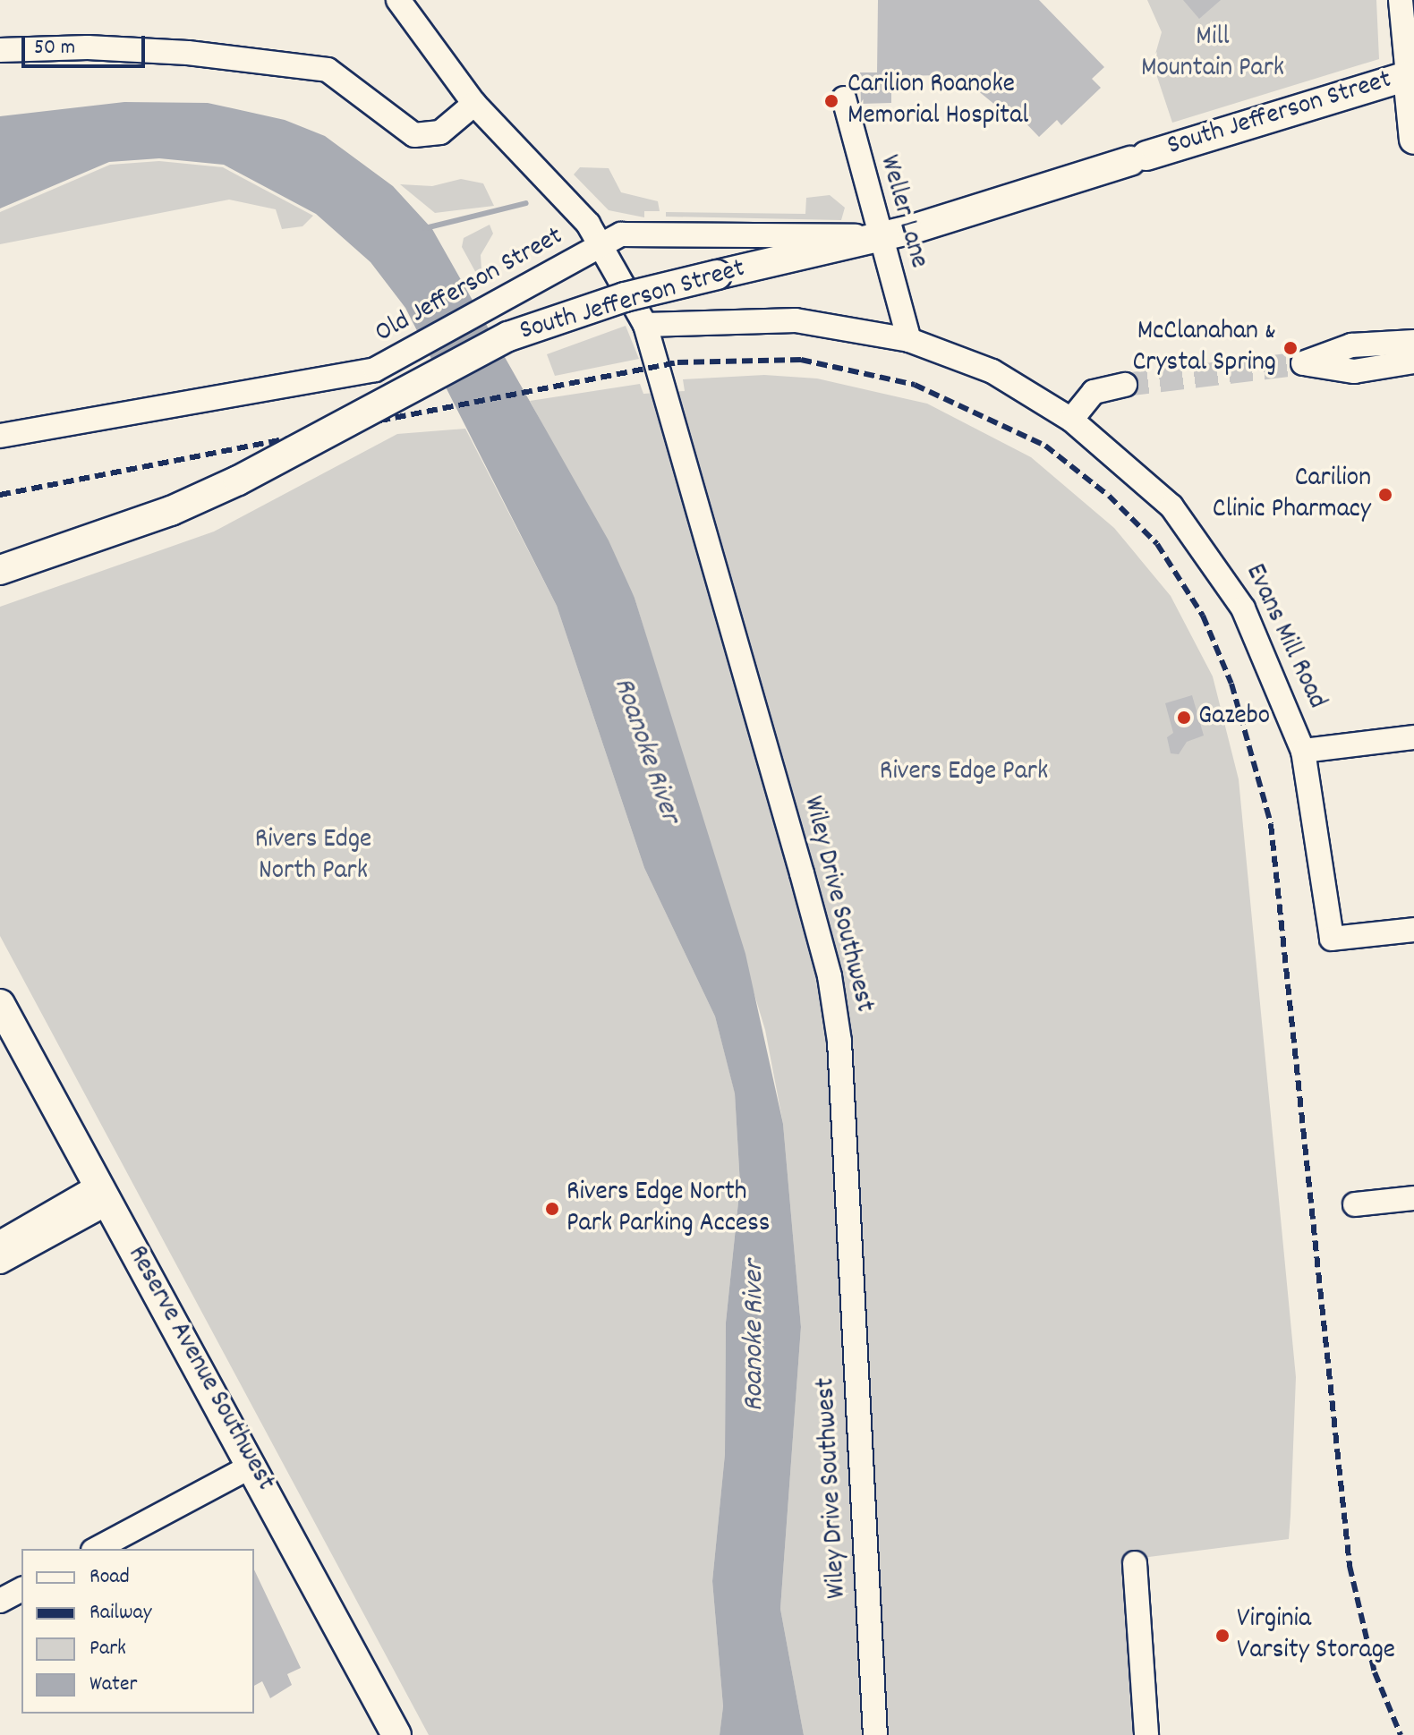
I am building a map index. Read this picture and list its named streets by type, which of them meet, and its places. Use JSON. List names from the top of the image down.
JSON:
{
  "streets": {
    "main road": ["South Jefferson Street", "Reserve Avenue Southwest"],
    "street": [
      "Weller Lane",
      "Old Jefferson Street",
      "Evans Mill Road",
      "Wiley Drive Southwest"
    ]
  },
  "crossings": [
    ["South Jefferson Street", "Weller Lane"],
    ["South Jefferson Street", "Old Jefferson Street"],
    ["Weller Lane", "Old Jefferson Street"],
    ["Weller Lane", "Evans Mill Road"],
    ["Old Jefferson Street", "Wiley Drive Southwest"],
    ["Evans Mill Road", "Wiley Drive Southwest"]
  ],
  "water": ["Roanoke River"],
  "parks": ["Mill Mountain Park", "Rivers Edge Park", "Rivers Edge North Park"],
  "places": [
    "Carilion Roanoke Memorial Hospital",
    "McClanahan & Crystal Spring",
    "Carilion Clinic Pharmacy",
    "Gazebo",
    "Rivers Edge North Park Parking Access",
    "Virginia Varsity Storage"
  ],
  "legend": [
    "Road",
    "Railway",
    "Park",
    "Water"
  ],
  "scale_bar": "50 m"
}
